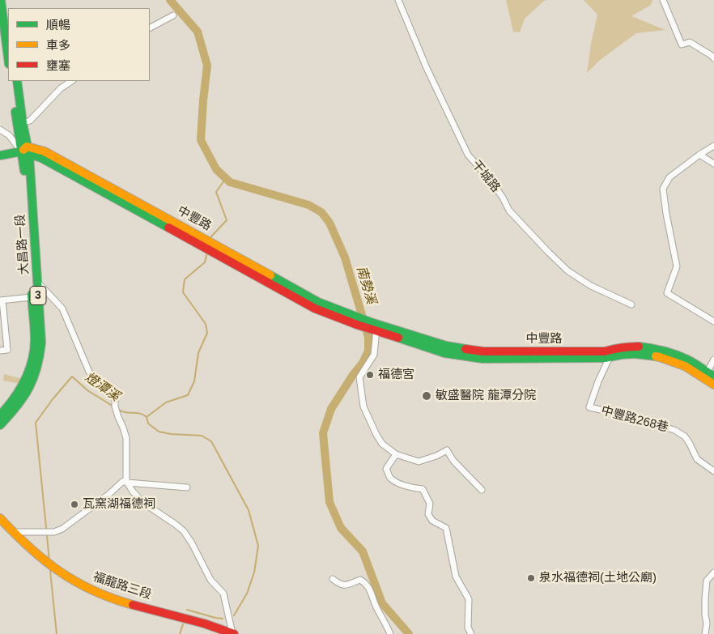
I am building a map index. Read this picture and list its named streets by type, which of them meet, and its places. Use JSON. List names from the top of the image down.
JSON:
{
  "streets": {
    "main road": [
      "中豐路",
      "大昌路一段",
      "3",
      "福龍路三段"
    ],
    "street": ["干城路", "中豐路268巷"]
  },
  "crossings": [
    ["中豐路", "大昌路一段"],
    ["中豐路", "3"],
    ["中豐路", "中豐路268巷"],
    ["大昌路一段", "3"]
  ],
  "water": ["南勢溪", "燈潭溪"],
  "places": [
    "福德宮",
    "敏盛醫院 龍潭分院",
    "瓦窯湖福德祠",
    "泉水福德祠(土地公廟)"
  ],
  "legend": ["順暢", "車多", "壅塞"]
}
